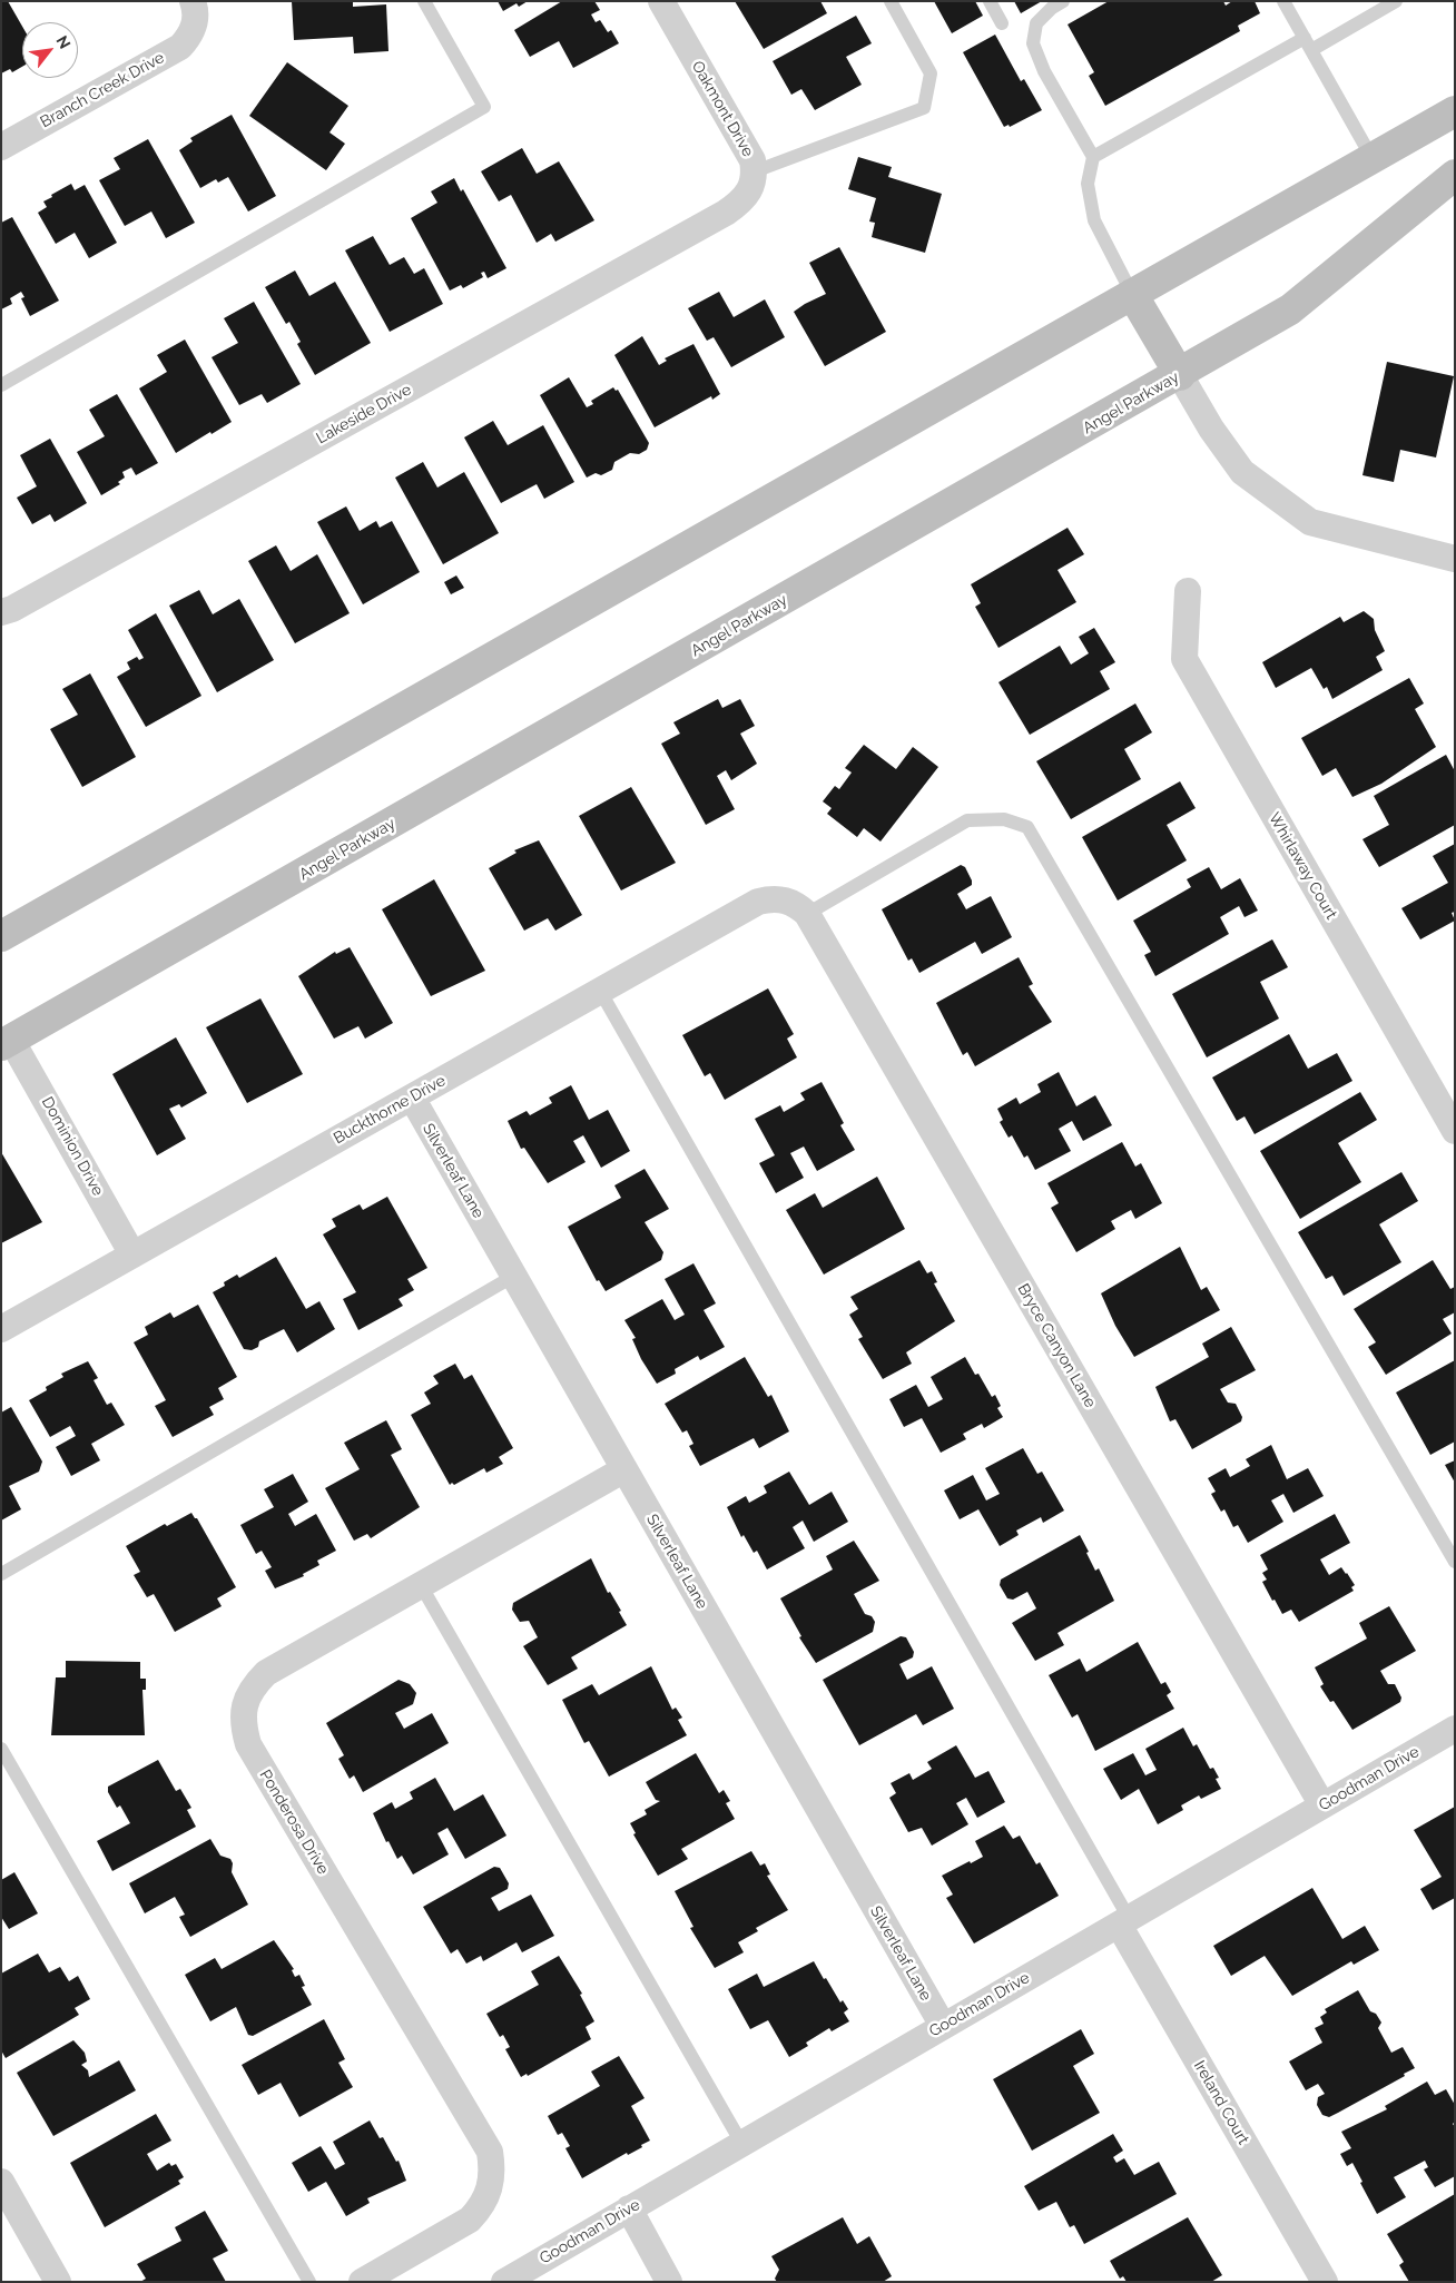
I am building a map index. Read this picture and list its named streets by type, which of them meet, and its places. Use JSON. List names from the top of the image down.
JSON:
{
  "streets": {
    "main road": ["Angel Parkway"],
    "street": [
      "Branch Creek Drive",
      "Oakmont Drive",
      "Lakeside Drive",
      "Whirlaway Court",
      "Buckthorne Drive",
      "Dominion Drive",
      "Silverleaf Lane",
      "Bryce Canyon Lane",
      "Goodman Drive",
      "Ponderosa Drive",
      "Ireland Court"
    ]
  },
  "crossings": [
    ["Oakmont Drive", "Lakeside Drive"],
    ["Angel Parkway", "Dominion Drive"],
    ["Buckthorne Drive", "Dominion Drive"],
    ["Buckthorne Drive", "Silverleaf Lane"],
    ["Buckthorne Drive", "Bryce Canyon Lane"],
    ["Silverleaf Lane", "Goodman Drive"],
    ["Silverleaf Lane", "Ponderosa Drive"],
    ["Bryce Canyon Lane", "Goodman Drive"],
    ["Goodman Drive", "Ireland Court"]
  ],
  "north": "top right"
}
